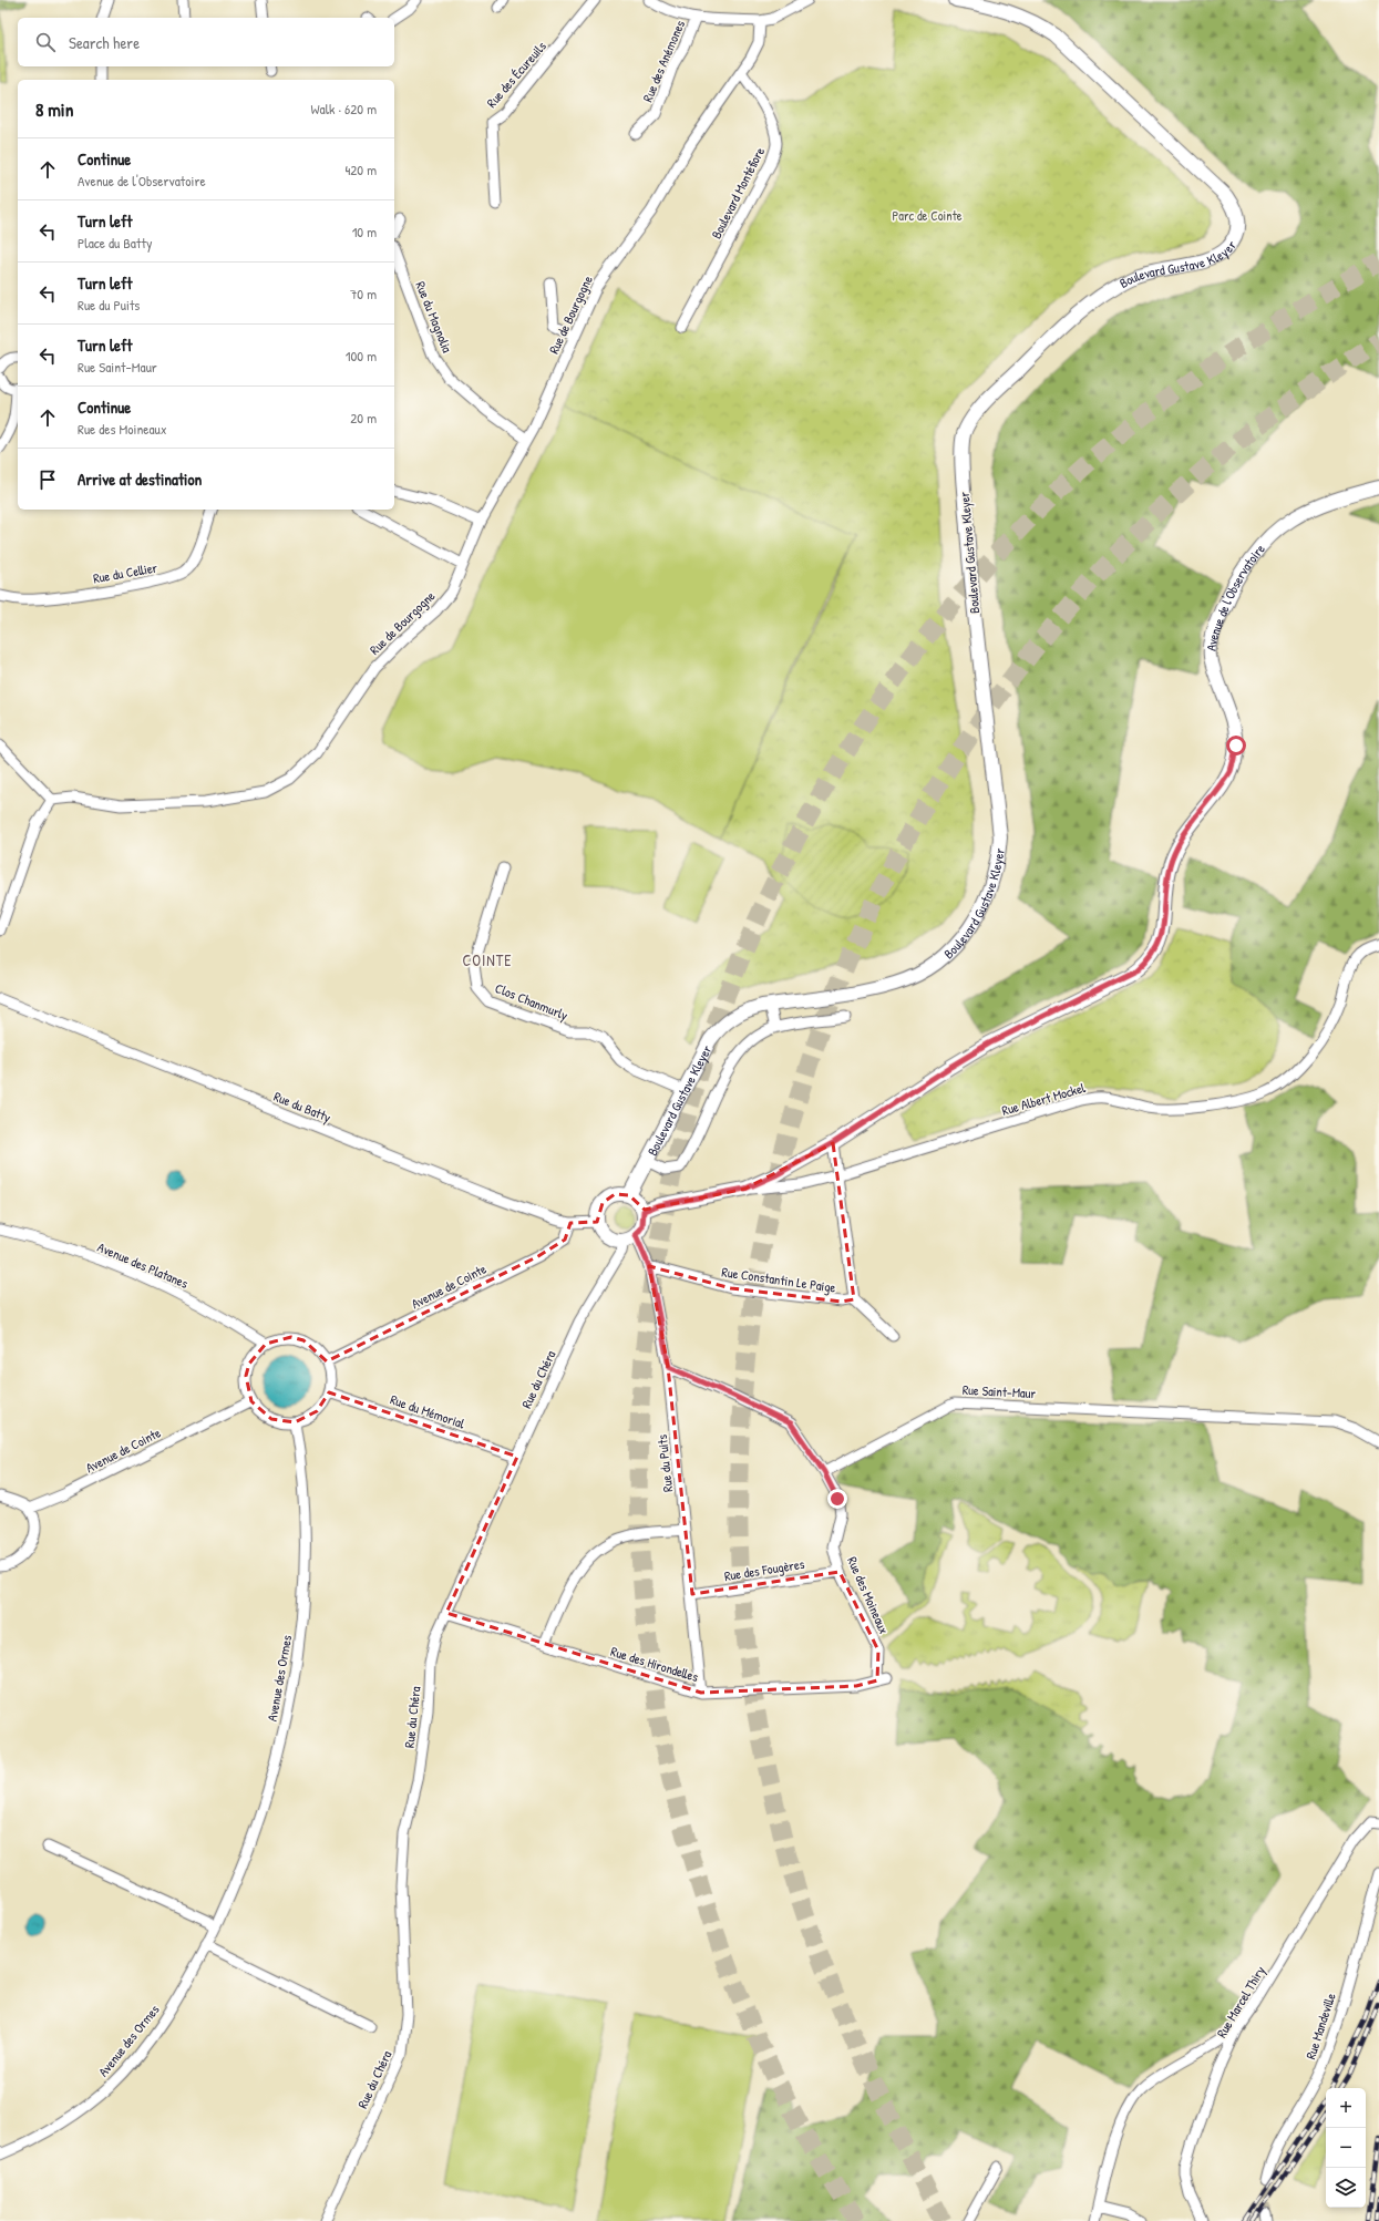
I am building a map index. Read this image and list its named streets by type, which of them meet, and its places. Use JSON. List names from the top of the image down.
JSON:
{
  "streets": {
    "street": [
      "Rue des Anémones",
      "Rue des Écureuils",
      "Boulevard Montéfiore",
      "Boulevard Gustave Kleyer",
      "Rue de Bourgogne",
      "Rue du Magnolia",
      "Rue du Cellier",
      "Avenue de l'Observatoire",
      "Clos Chanmurly",
      "Rue Albert Mockel",
      "Rue du Batty",
      "Avenue des Platanes",
      "Rue Constantin Le Paige",
      "Avenue de Cointe",
      "Rue du Chéra",
      "Rue Saint-Maur",
      "Rue du Mémorial",
      "Rue du Puits",
      "Rue des Fougères",
      "Rue des Moineaux",
      "Rue des Hirondelles",
      "Avenue des Ormes",
      "Rue Marcel Thiry",
      "Rue Mandeville"
    ]
  },
  "crossings": [
    ["Boulevard Montéfiore", "Rue de Bourgogne"],
    ["Boulevard Gustave Kleyer", "Avenue de l'Observatoire"],
    ["Boulevard Gustave Kleyer", "Clos Chanmurly"],
    ["Boulevard Gustave Kleyer", "Rue du Batty"],
    ["Boulevard Gustave Kleyer", "Rue du Chéra"],
    ["Boulevard Gustave Kleyer", "Rue du Puits"],
    ["Rue de Bourgogne", "Rue du Magnolia"],
    ["Avenue de l'Observatoire", "Rue Albert Mockel"],
    ["Avenue de l'Observatoire", "Rue du Batty"],
    ["Avenue de l'Observatoire", "Rue Constantin Le Paige"],
    ["Avenue de l'Observatoire", "Rue du Chéra"],
    ["Avenue de l'Observatoire", "Rue du Puits"],
    ["Rue Albert Mockel", "Rue Constantin Le Paige"],
    ["Rue du Batty", "Avenue de Cointe"],
    ["Rue du Batty", "Rue du Chéra"],
    ["Rue du Batty", "Rue du Puits"],
    ["Avenue des Platanes", "Avenue de Cointe"],
    ["Avenue des Platanes", "Rue du Mémorial"],
    ["Avenue des Platanes", "Avenue des Ormes"],
    ["Rue Constantin Le Paige", "Rue du Puits"],
    ["Avenue de Cointe", "Rue du Mémorial"],
    ["Avenue de Cointe", "Avenue des Ormes"],
    ["Rue du Chéra", "Rue du Mémorial"],
    ["Rue du Chéra", "Rue du Puits"],
    ["Rue du Chéra", "Rue des Hirondelles"],
    ["Rue Saint-Maur", "Rue des Moineaux"],
    ["Rue du Mémorial", "Avenue des Ormes"],
    ["Rue du Puits", "Rue des Fougères"],
    ["Rue du Puits", "Rue des Hirondelles"],
    ["Rue des Fougères", "Rue des Moineaux"],
    ["Rue des Moineaux", "Rue des Hirondelles"]
  ],
  "districts": ["COINTE"],
  "parks": ["Parc de Cointe"],
  "page": {
    "search": "Search here",
    "heading": ["8 min", "Walk · 620 m"],
    "list": [
      ["Continue", "Avenue de l'Observatoire", "420 m"],
      ["Turn left", "Place du Batty", "10 m"],
      ["Turn left", "Rue du Puits", "70 m"],
      ["Turn left", "Rue Saint-Maur", "100 m"],
      ["Continue", "Rue des Moineaux", "20 m"],
      "Arrive at destination"
    ],
    "map_buttons": ["+", "−"]
  }
}
